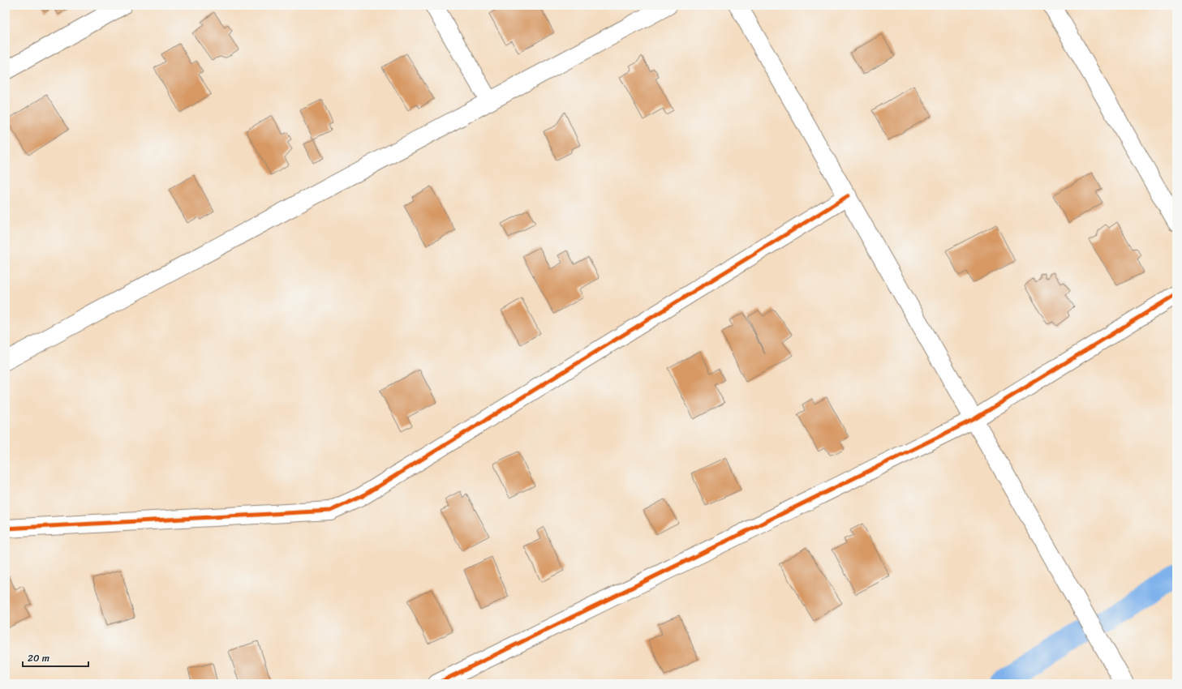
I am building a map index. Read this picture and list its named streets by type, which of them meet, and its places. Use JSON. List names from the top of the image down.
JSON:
{
  "scale_bar": "20 m"
}
